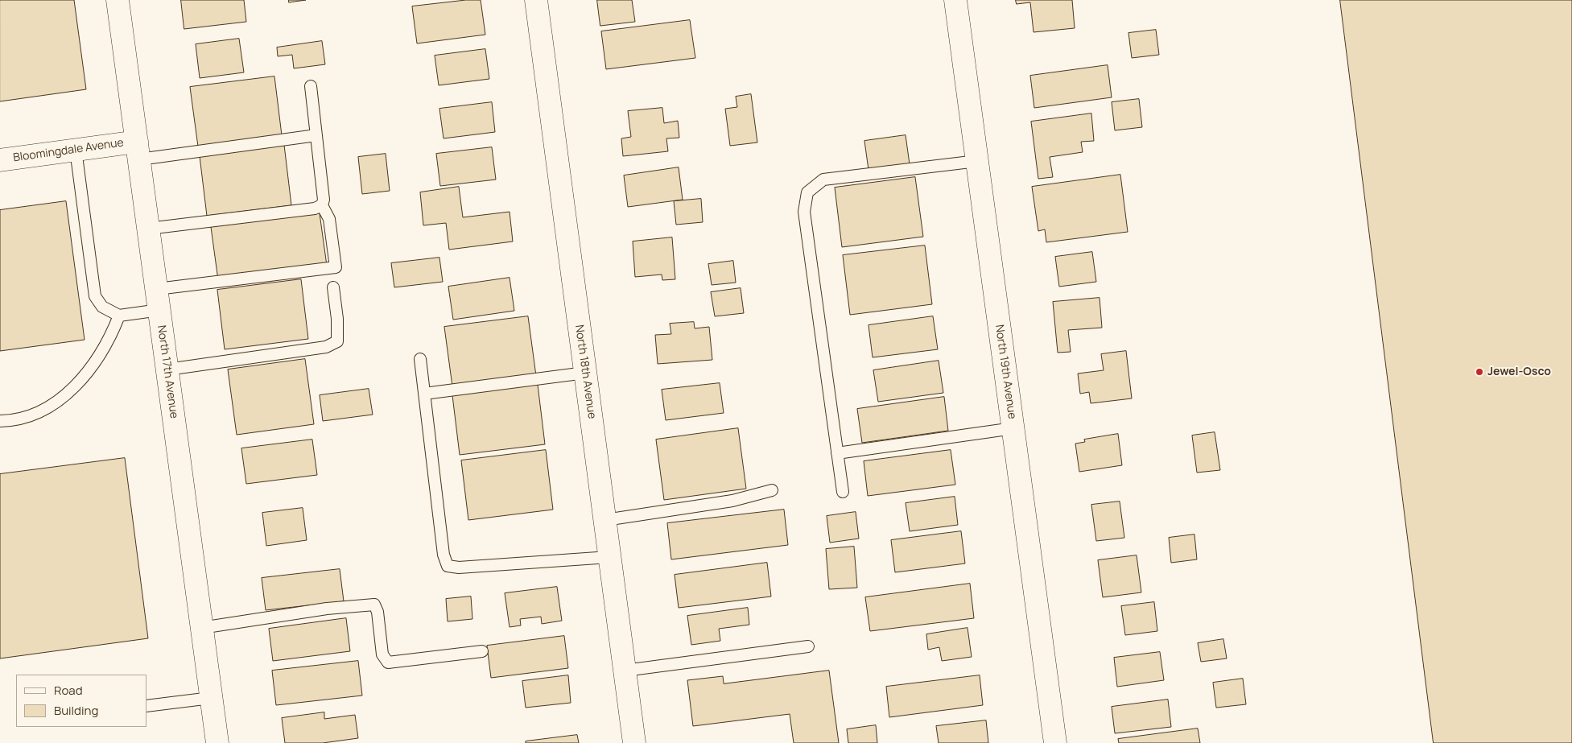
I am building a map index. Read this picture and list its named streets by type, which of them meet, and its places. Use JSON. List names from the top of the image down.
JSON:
{
  "streets": {
    "street": [
      "Bloomingdale Avenue",
      "North 17th Avenue",
      "North 18th Avenue",
      "North 19th Avenue"
    ]
  },
  "crossings": [
    ["Bloomingdale Avenue", "North 17th Avenue"]
  ],
  "places": ["Jewel-Osco"],
  "legend": ["Road", "Building"]
}
